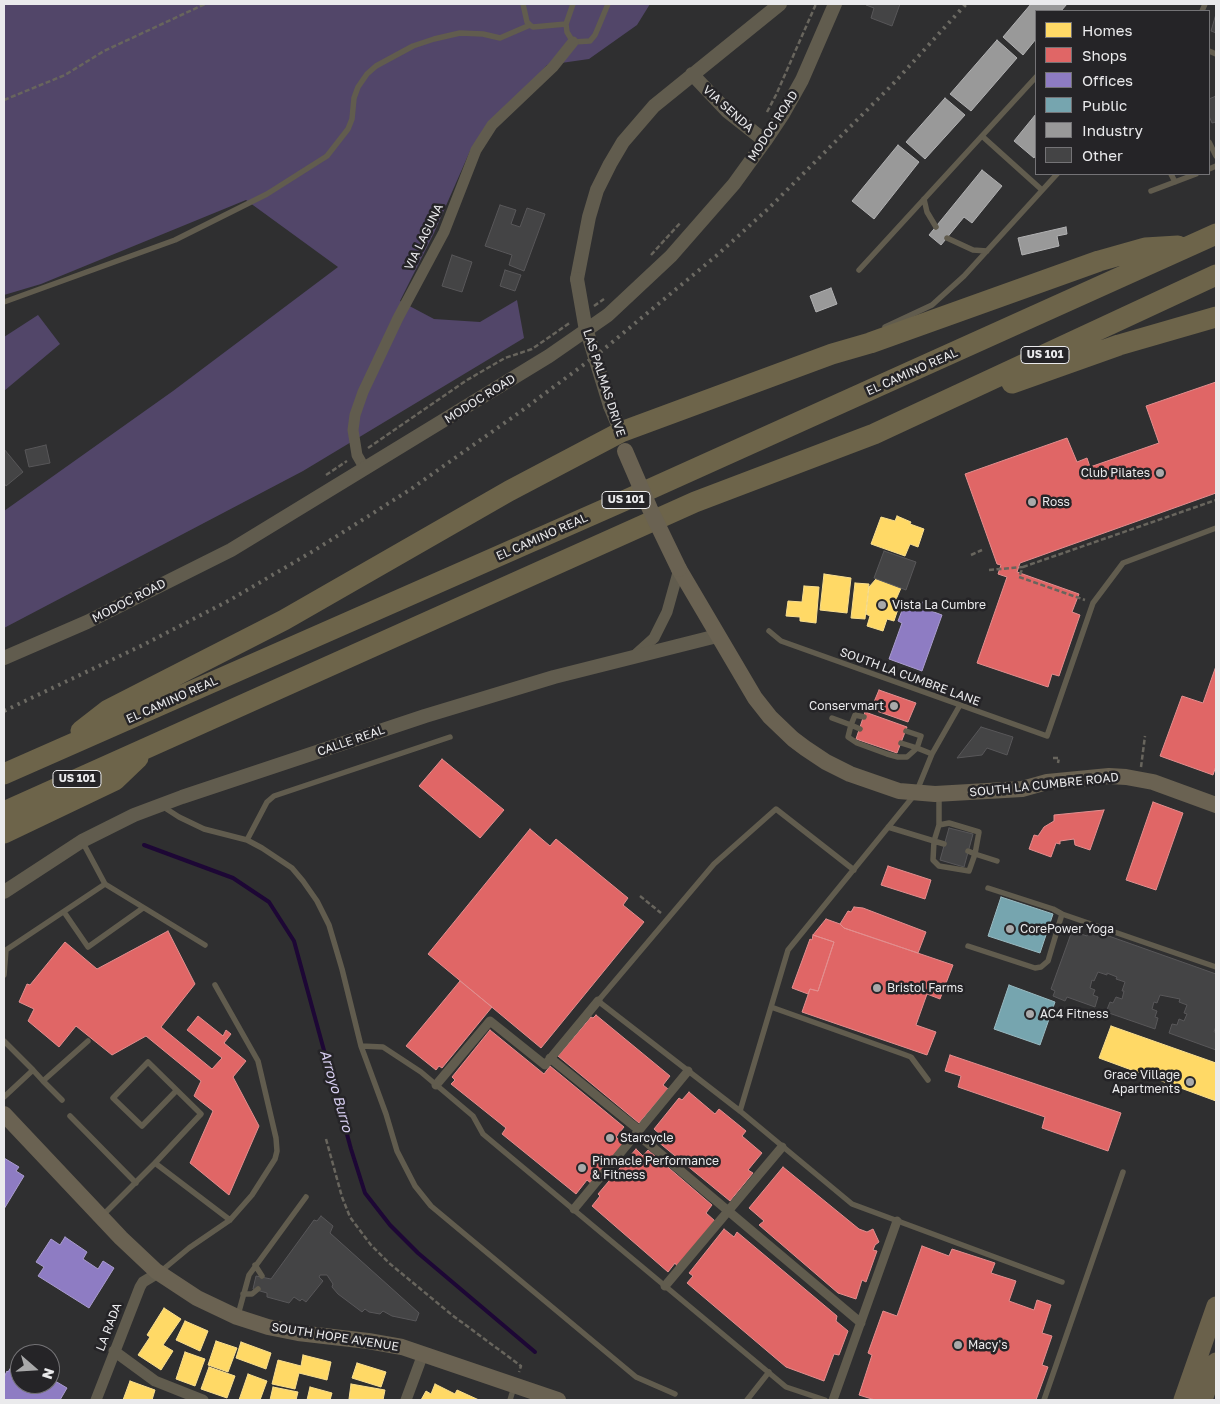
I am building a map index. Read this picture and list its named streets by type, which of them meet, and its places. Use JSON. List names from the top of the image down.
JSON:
{
  "streets": {
    "highway": ["US 101", "EL CAMINO REAL"],
    "main road": ["LAS PALMAS DRIVE", "SOUTH LA CUMBRE ROAD", "SOUTH HOPE AVENUE"],
    "street": [
      "VIA SENDA",
      "MODOC ROAD",
      "VIA LAGUNA",
      "CALLE REAL",
      "LA RADA"
    ],
    "lane": ["SOUTH LA CUMBRE LANE"]
  },
  "crossings": [
    ["VIA SENDA", "MODOC ROAD"],
    ["VIA SENDA", "LAS PALMAS DRIVE"],
    ["MODOC ROAD", "VIA LAGUNA"],
    ["LAS PALMAS DRIVE", "SOUTH LA CUMBRE ROAD"],
    ["CALLE REAL", "SOUTH LA CUMBRE ROAD"],
    ["LA RADA", "SOUTH HOPE AVENUE"]
  ],
  "water": ["Arroyo Burro"],
  "places": [
    "Club Pilates",
    "Ross",
    "Vista La Cumbre",
    "Conservmart",
    "CorePower Yoga",
    "Bristol Farms",
    "AC4 Fitness",
    "Grace Village Apartments",
    "Starcycle",
    "Pinnacle Performance & Fitness",
    "Macy's"
  ],
  "legend": [
    "Homes",
    "Shops",
    "Offices",
    "Public",
    "Industry",
    "Other"
  ],
  "north": "right"
}
